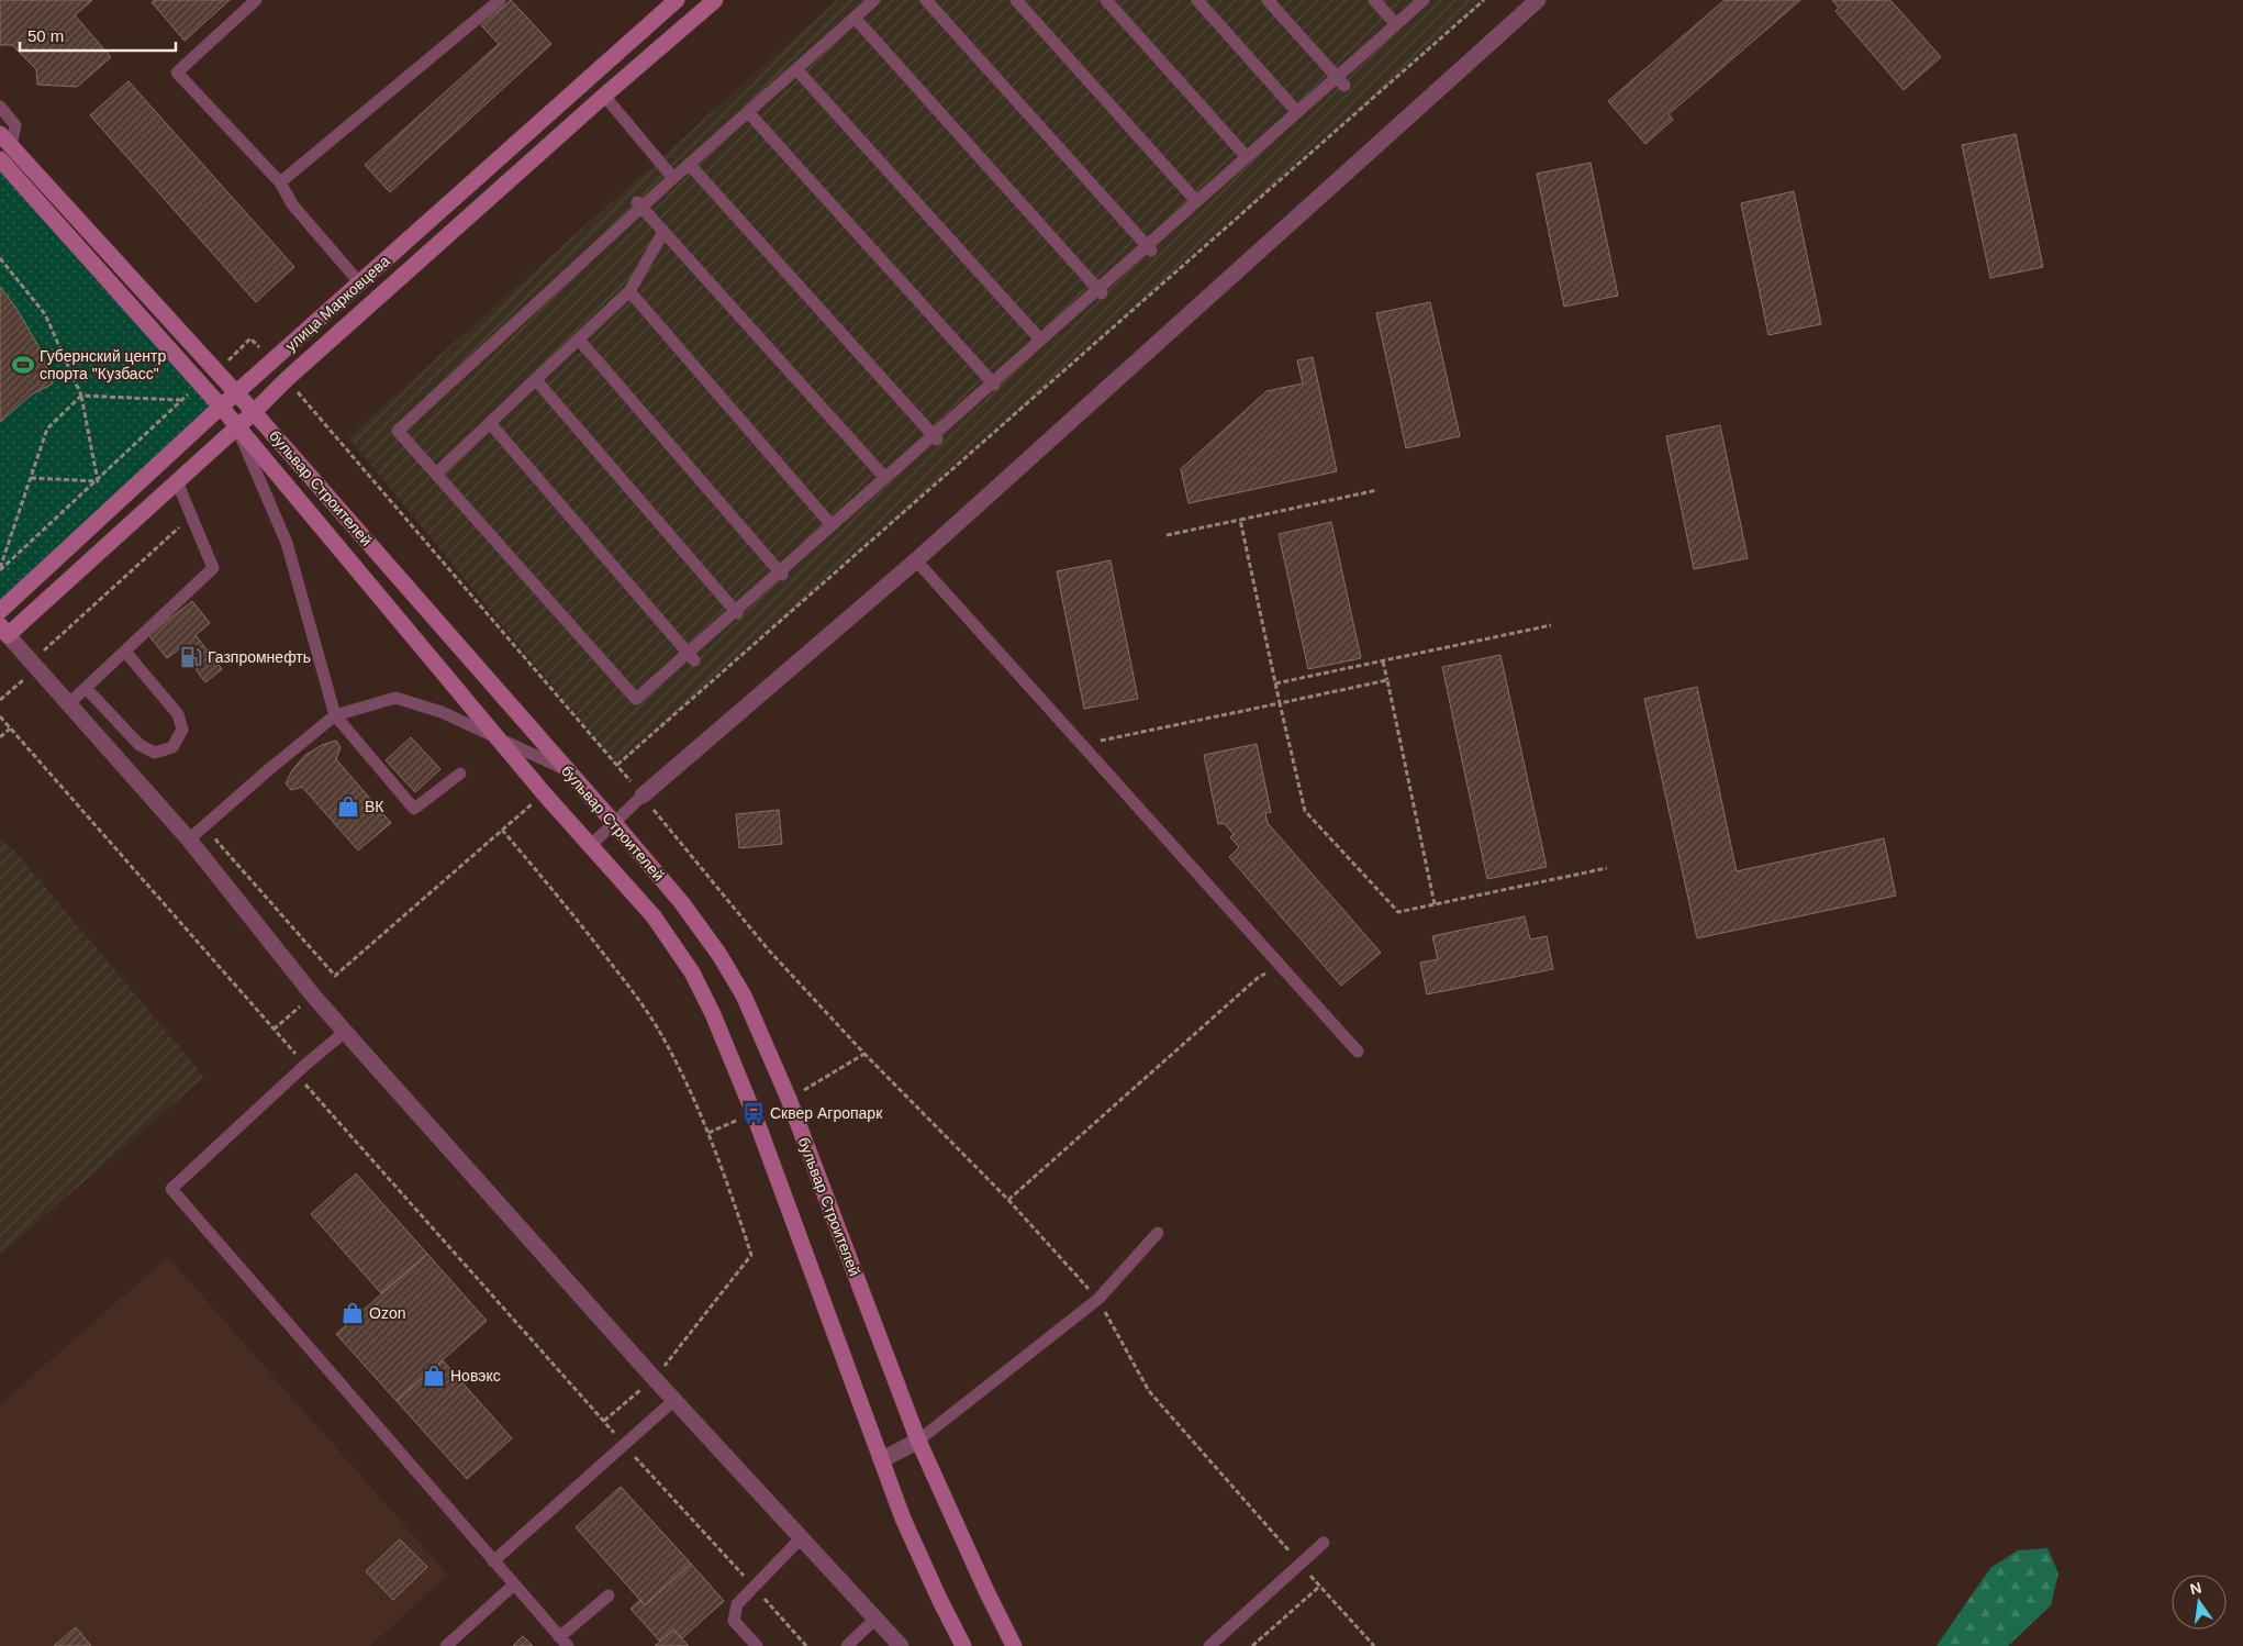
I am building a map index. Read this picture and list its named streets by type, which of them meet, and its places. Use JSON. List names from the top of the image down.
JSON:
{
  "streets": {
    "main road": ["улица Марковцева", "бульвар Строителей"]
  },
  "crossings": [
    ["улица Марковцева", "бульвар Строителей"]
  ],
  "places": {
    "sports": ["Губернский центр спорта \"Кузбасс\""],
    "fuel station": ["Газпромнефть"],
    "shop": ["ВК", "Ozon", "Новэкс"],
    "bus stop": ["Сквер Агропарк"]
  },
  "scale_bar": "50 m",
  "north": "top"
}
